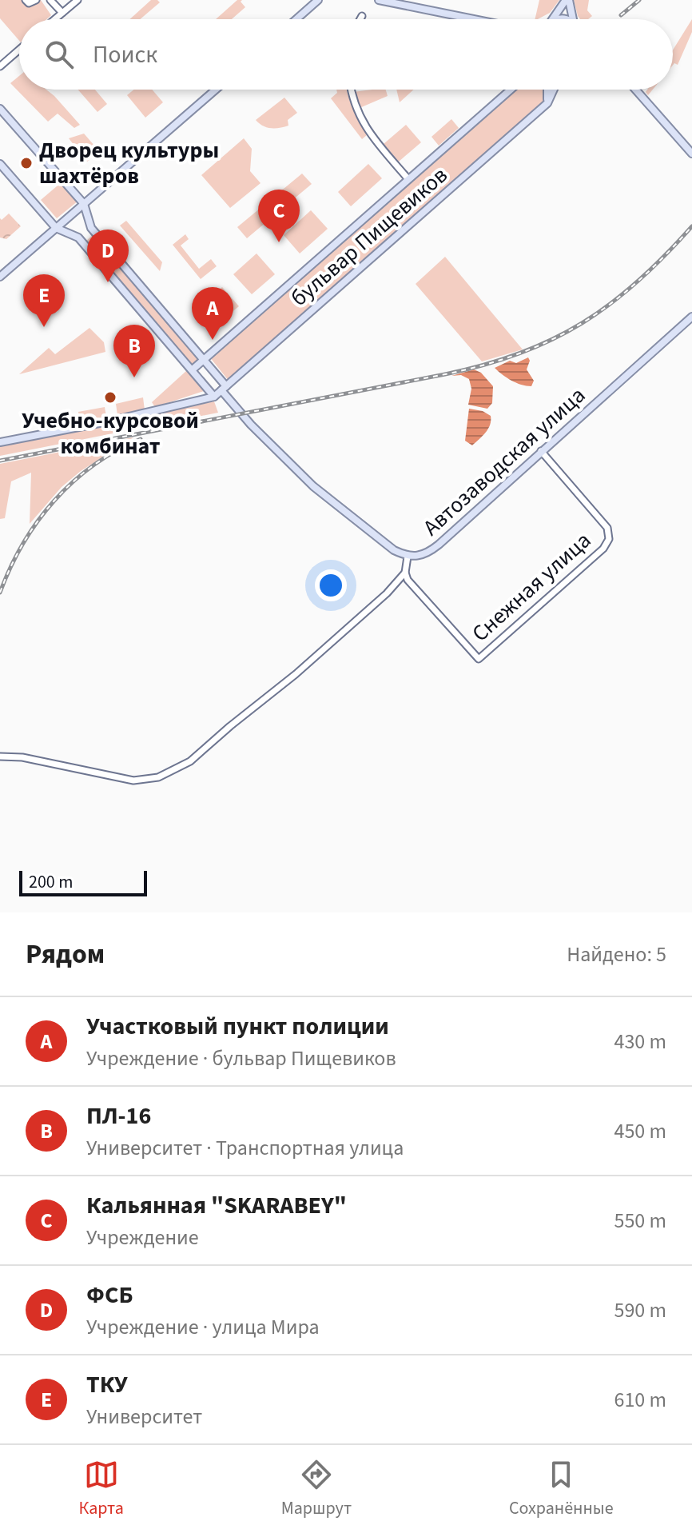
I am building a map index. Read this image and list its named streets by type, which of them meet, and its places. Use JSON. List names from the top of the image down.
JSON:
{
  "streets": {
    "main road": ["бульвар Пищевиков", "Автозаводская улица"],
    "street": ["Снежная улица"]
  },
  "crossings": [
    ["бульвар Пищевиков", "Автозаводская улица"],
    ["Автозаводская улица", "Снежная улица"]
  ],
  "places": ["Дворец культуры шахтёров", "Учебно-курсовой комбинат"],
  "scale_bar": "200 m",
  "page": {
    "search": "Поиск",
    "pins": [
      "C",
      "D",
      "E",
      "A",
      "B"
    ],
    "scale": "200 m",
    "heading": ["Рядом", "Найдено: 5"],
    "list": [
      {
        "mark": "A",
        "name": "Участковый пункт полиции",
        "note": "Учреждение · бульвар Пищевиков",
        "value": "430 m"
      },
      {
        "mark": "B",
        "name": "ПЛ-16",
        "note": "Университет · Транспортная улица",
        "value": "450 m"
      },
      {
        "mark": "C",
        "name": "Кальянная \"SKARABEY\"",
        "note": "Учреждение",
        "value": "550 m"
      },
      {
        "mark": "D",
        "name": "ФСБ",
        "note": "Учреждение · улица Мира",
        "value": "590 m"
      },
      {
        "mark": "E",
        "name": "ТКУ",
        "note": "Университет",
        "value": "610 m"
      }
    ],
    "nav": ["Карта", "Маршрут", "Сохранённые"]
  }
}
